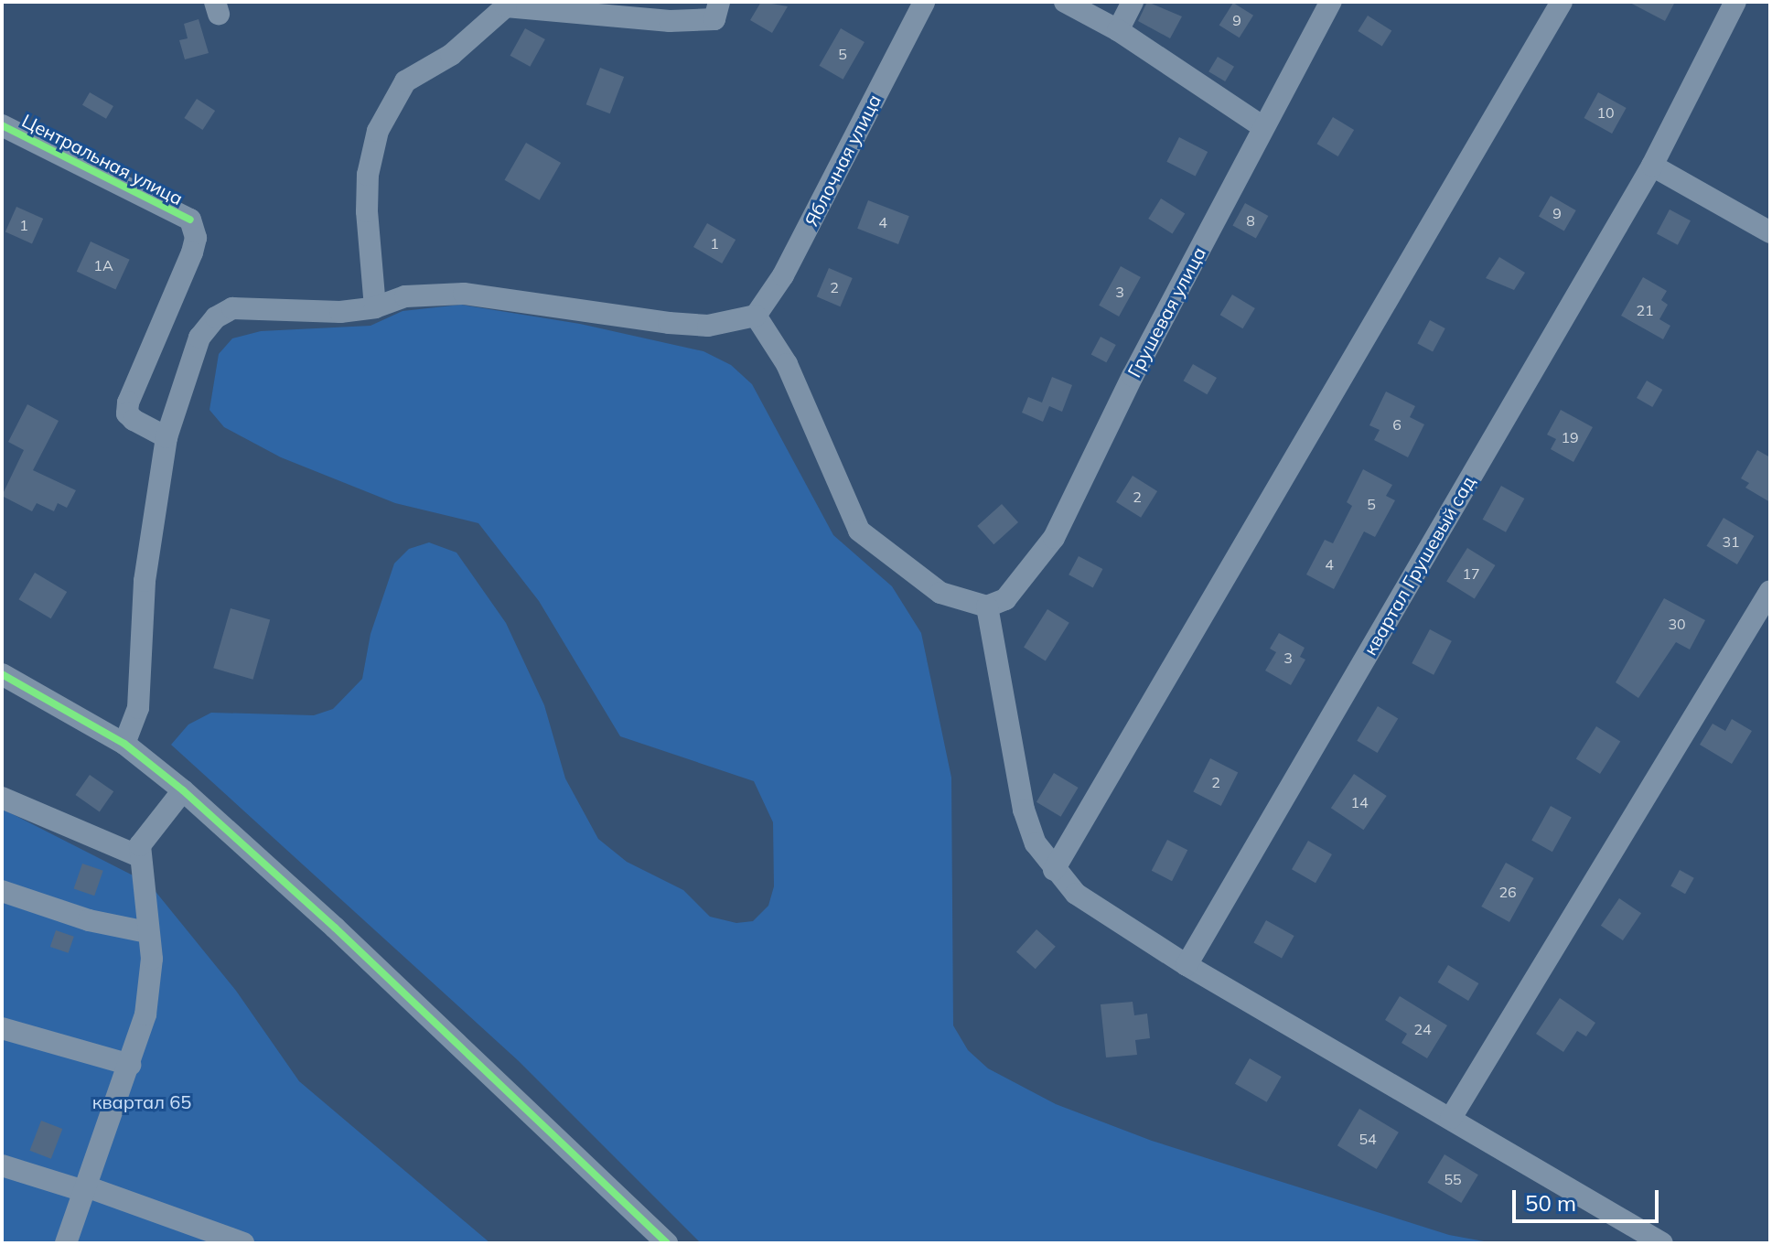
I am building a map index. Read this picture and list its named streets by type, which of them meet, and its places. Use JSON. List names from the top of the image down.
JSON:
{
  "streets": {
    "street": [
      "Центральная улица",
      "Яблочная улица",
      "Грушевая улица",
      "квартал Грушевый сад"
    ]
  },
  "parks": ["квартал 65"],
  "house_numbers": [
    "9",
    "5",
    "10",
    "9",
    "8",
    "4",
    "1",
    "1",
    "1А",
    "2",
    "3",
    "21",
    "6",
    "19",
    "2",
    "5",
    "31",
    "4",
    "17",
    "30",
    "3",
    "2",
    "14",
    "26",
    "24",
    "54",
    "55"
  ],
  "scale_bar": "50 m"
}
